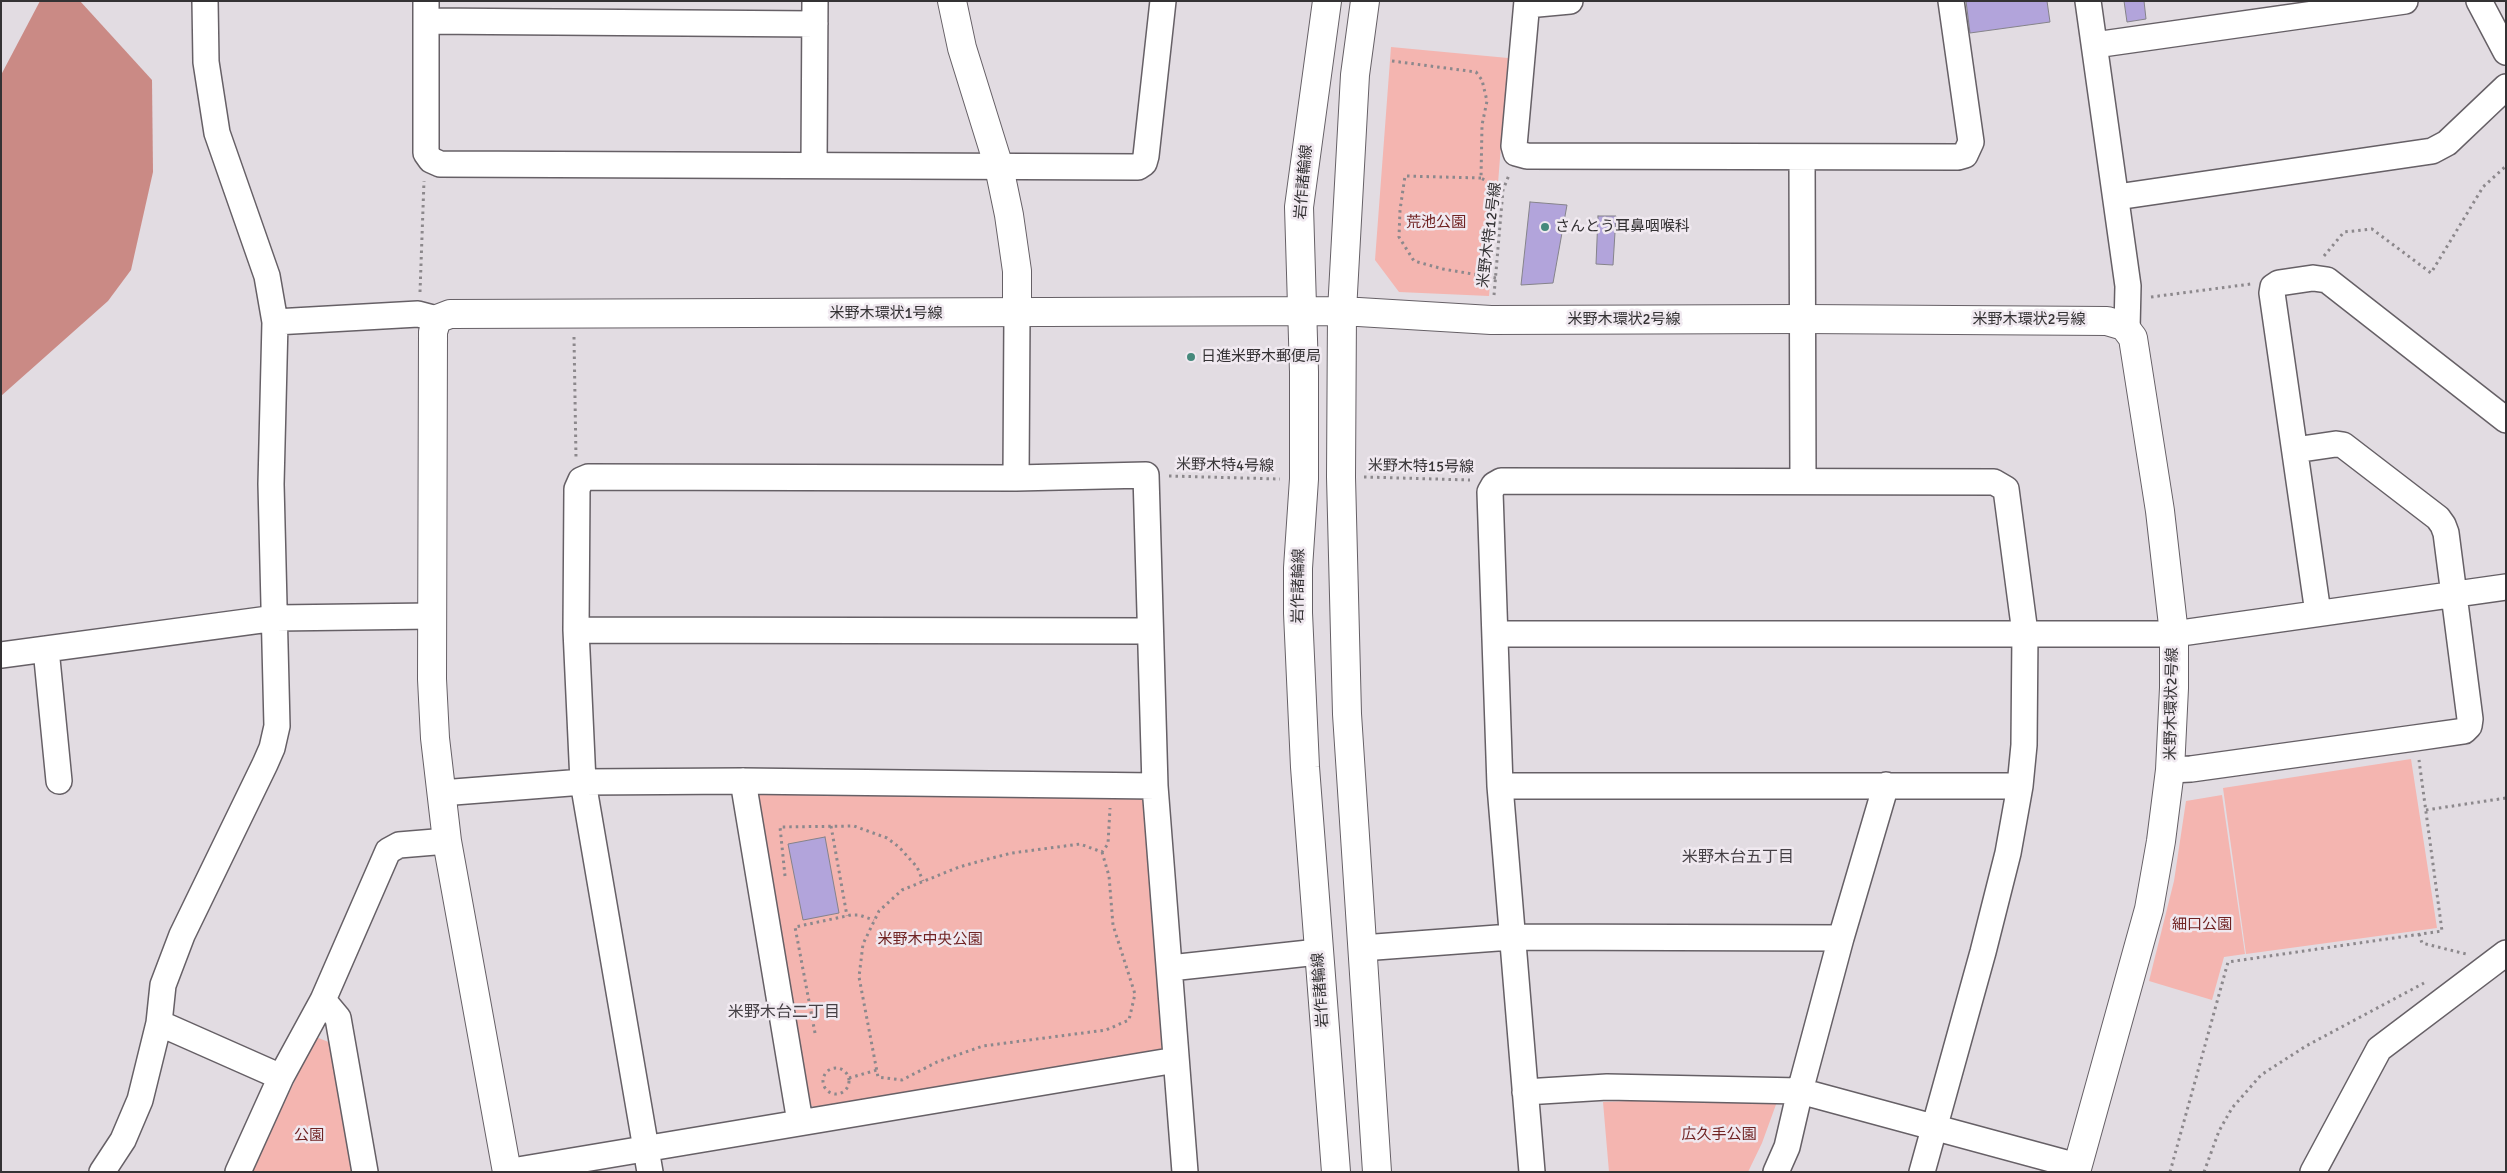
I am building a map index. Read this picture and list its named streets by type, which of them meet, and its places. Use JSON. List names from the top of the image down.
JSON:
{
  "streets": {
    "street": ["岩作諸輪線", "米野木環状1号線", "米野木環状2号線"],
    "path": ["米野木特12号線", "米野木特4号線", "米野木特15号線"]
  },
  "crossings": [
    ["岩作諸輪線", "米野木環状1号線"],
    ["岩作諸輪線", "米野木特4号線"],
    ["米野木特12号線", "米野木環状2号線"],
    ["米野木環状1号線", "米野木環状2号線"]
  ],
  "districts": ["米野木台五丁目", "米野木台二丁目"],
  "parks": [
    "荒池公園",
    "細口公園",
    "米野木中央公園",
    "広久手公園",
    "公園"
  ],
  "places": ["さんとう耳鼻咽喉科", "日進米野木郵便局"]
}
